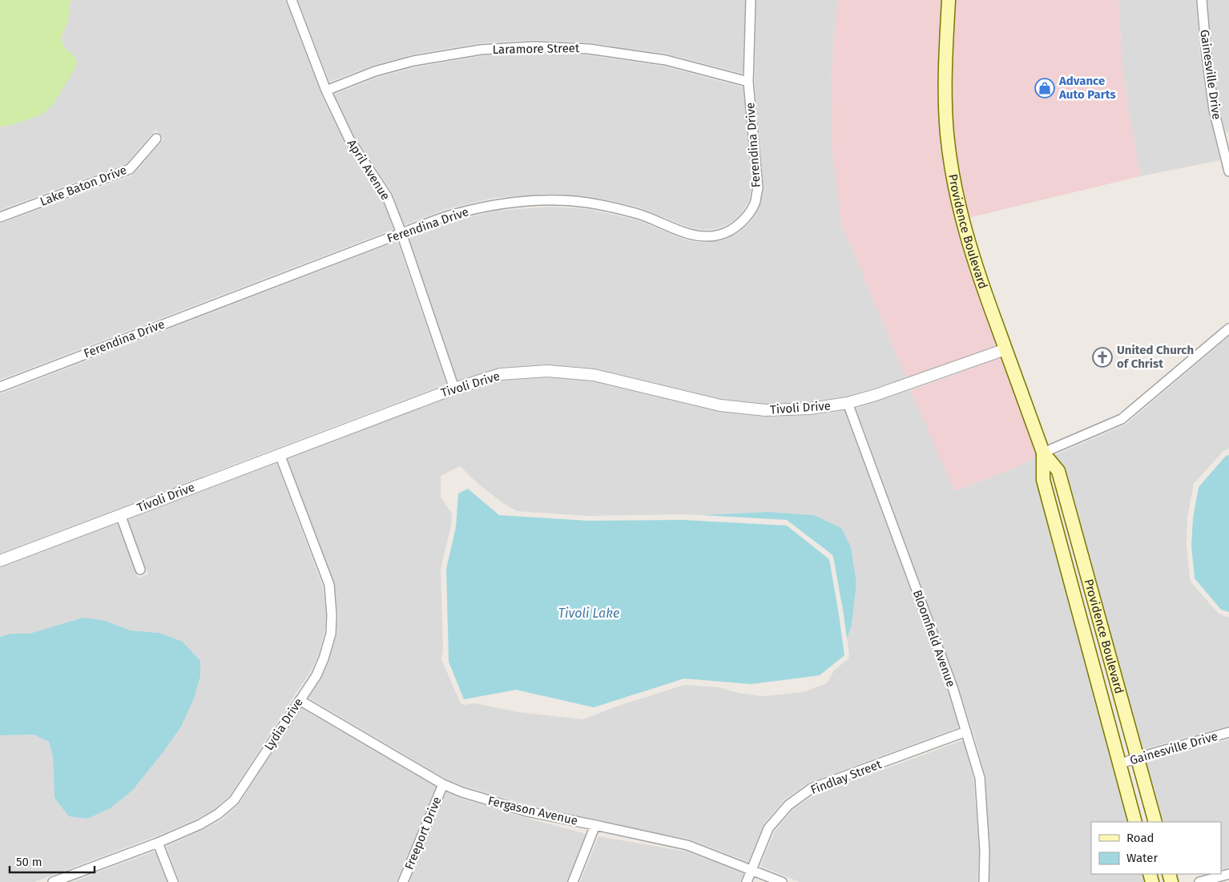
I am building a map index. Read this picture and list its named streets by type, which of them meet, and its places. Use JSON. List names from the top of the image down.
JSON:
{
  "streets": {
    "main road": ["Providence Boulevard"],
    "street": [
      "Laramore Street",
      "Gainesville Drive",
      "Ferendina Drive",
      "April Avenue",
      "Lake Baton Drive",
      "Tivoli Drive",
      "Bloomfield Avenue",
      "Lydia Drive",
      "Findlay Street",
      "Fergason Avenue",
      "Freeport Drive"
    ]
  },
  "crossings": [
    ["Laramore Street", "Ferendina Drive"],
    ["Laramore Street", "April Avenue"],
    ["Gainesville Drive", "Providence Boulevard"],
    ["Ferendina Drive", "April Avenue"],
    ["April Avenue", "Tivoli Drive"],
    ["Providence Boulevard", "Tivoli Drive"],
    ["Tivoli Drive", "Bloomfield Avenue"],
    ["Tivoli Drive", "Lydia Drive"],
    ["Bloomfield Avenue", "Findlay Street"],
    ["Lydia Drive", "Fergason Avenue"],
    ["Findlay Street", "Fergason Avenue"],
    ["Fergason Avenue", "Freeport Drive"]
  ],
  "water": ["Tivoli Lake"],
  "places": {
    "shop": ["Advance Auto Parts"],
    "church": ["United Church of Christ"]
  },
  "legend": ["Road", "Water"],
  "scale_bar": "50 m"
}
